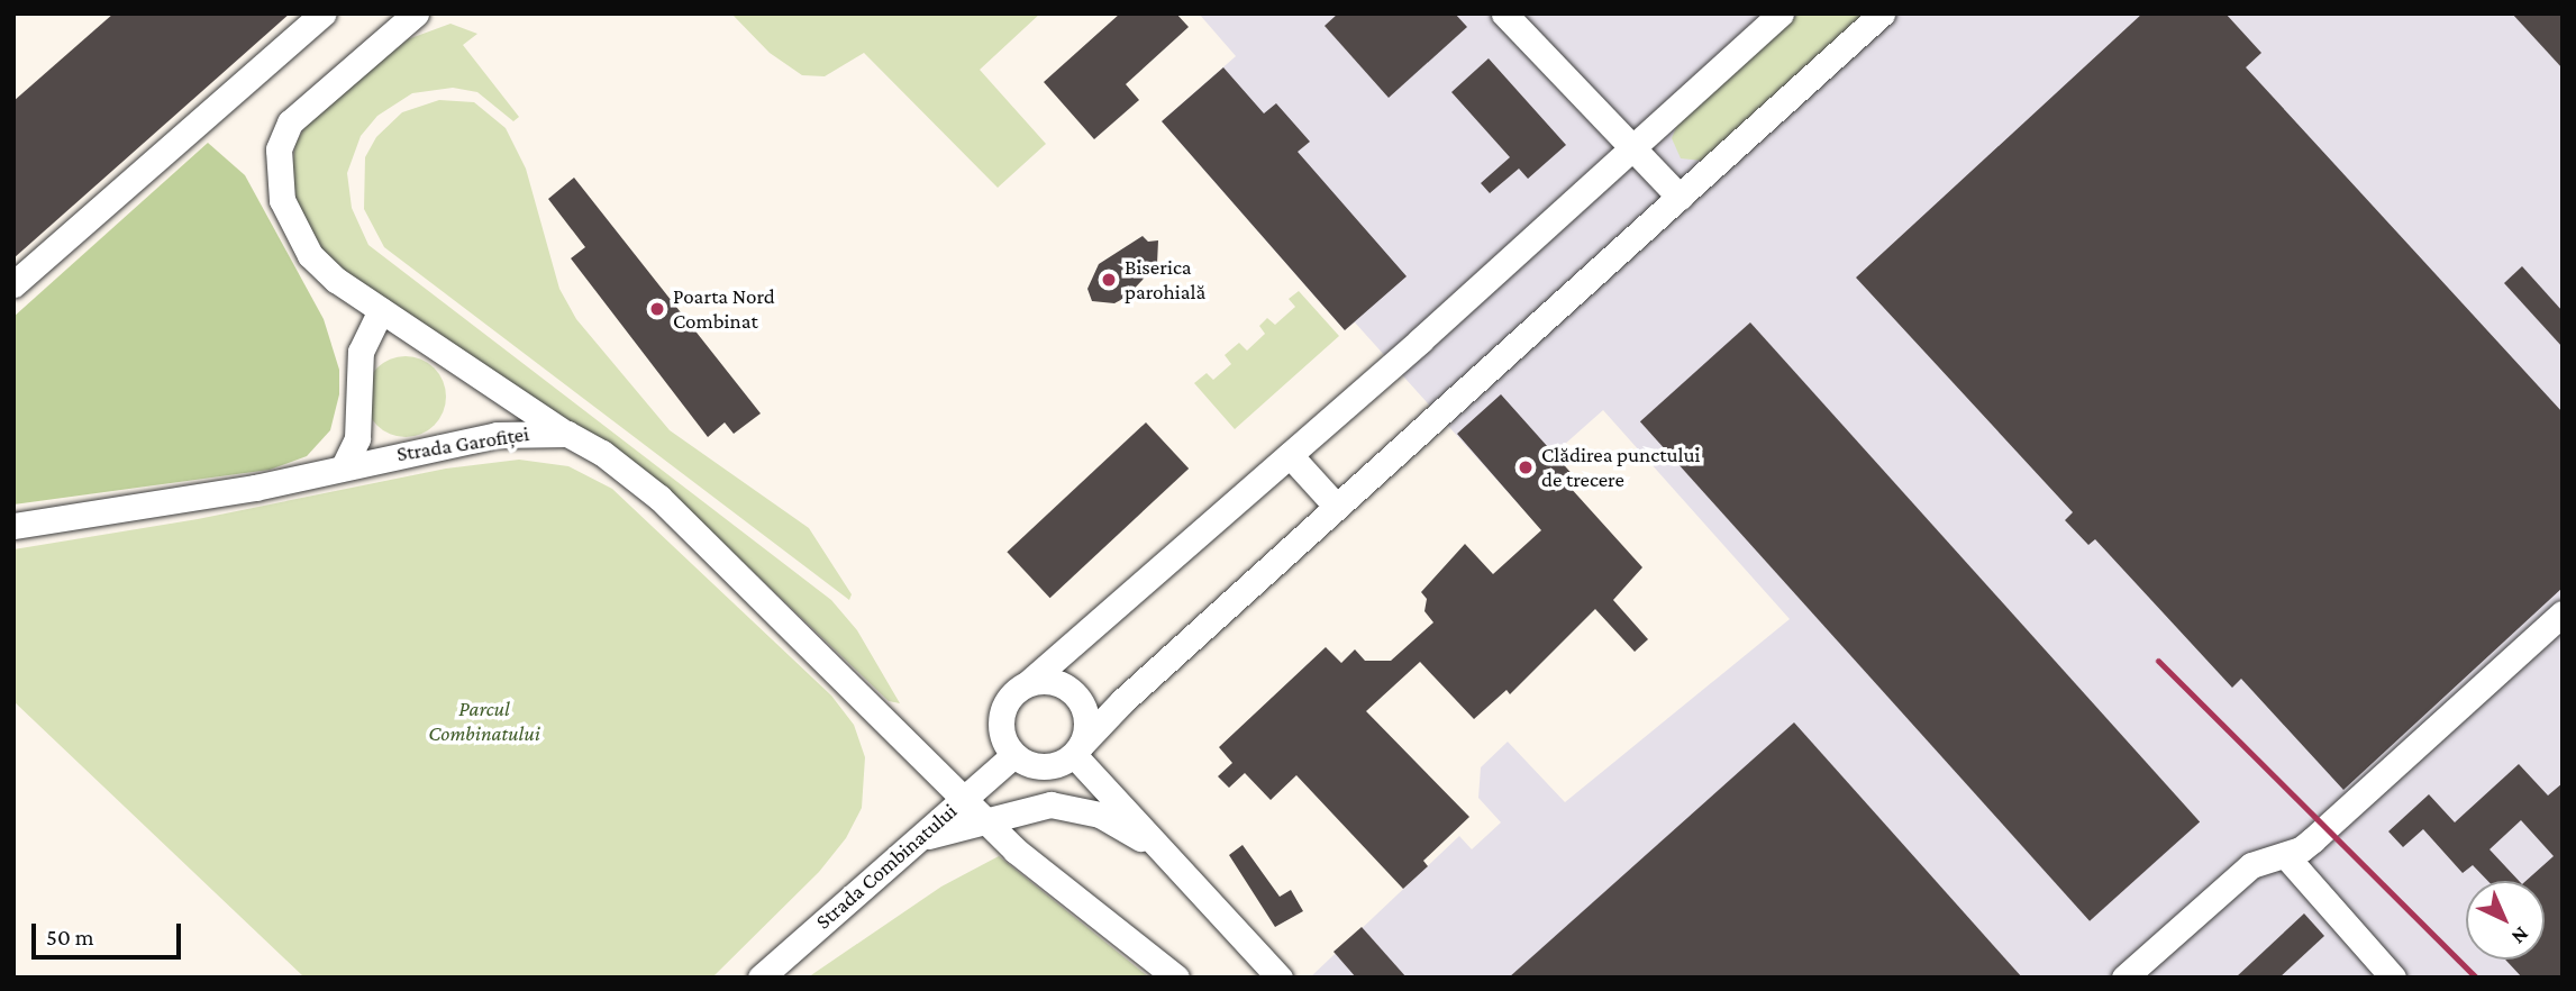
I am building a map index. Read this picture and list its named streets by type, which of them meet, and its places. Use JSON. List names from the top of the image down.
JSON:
{
  "streets": {
    "street": ["Strada Garofiței", "Strada Combinatului"]
  },
  "crossings": [
    ["Strada Garofiței", "Strada Combinatului"]
  ],
  "parks": ["Parcul Combinatului"],
  "places": ["Biserica parohială", "Poarta Nord Combinat", "Clădirea punctului de trecere"],
  "scale_bar": "50 m",
  "north": "bottom right"
}
